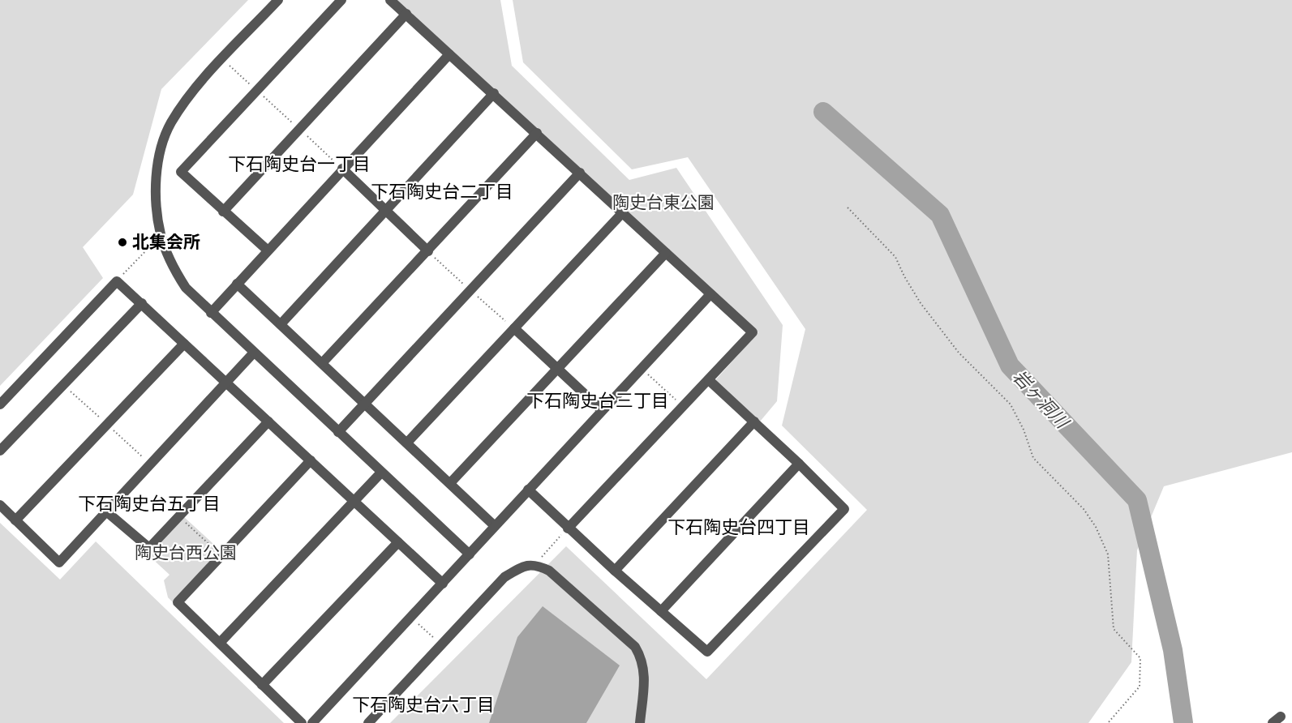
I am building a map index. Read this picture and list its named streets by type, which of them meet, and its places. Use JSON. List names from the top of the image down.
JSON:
{
  "districts": [
    "下石陶史台一丁目",
    "下石陶史台二丁目",
    "下石陶史台三丁目",
    "下石陶史台五丁目",
    "下石陶史台四丁目",
    "下石陶史台六丁目"
  ],
  "water": ["岩ヶ洞川"],
  "parks": ["陶史台東公園", "陶史台西公園"],
  "places": ["北集会所"]
}
